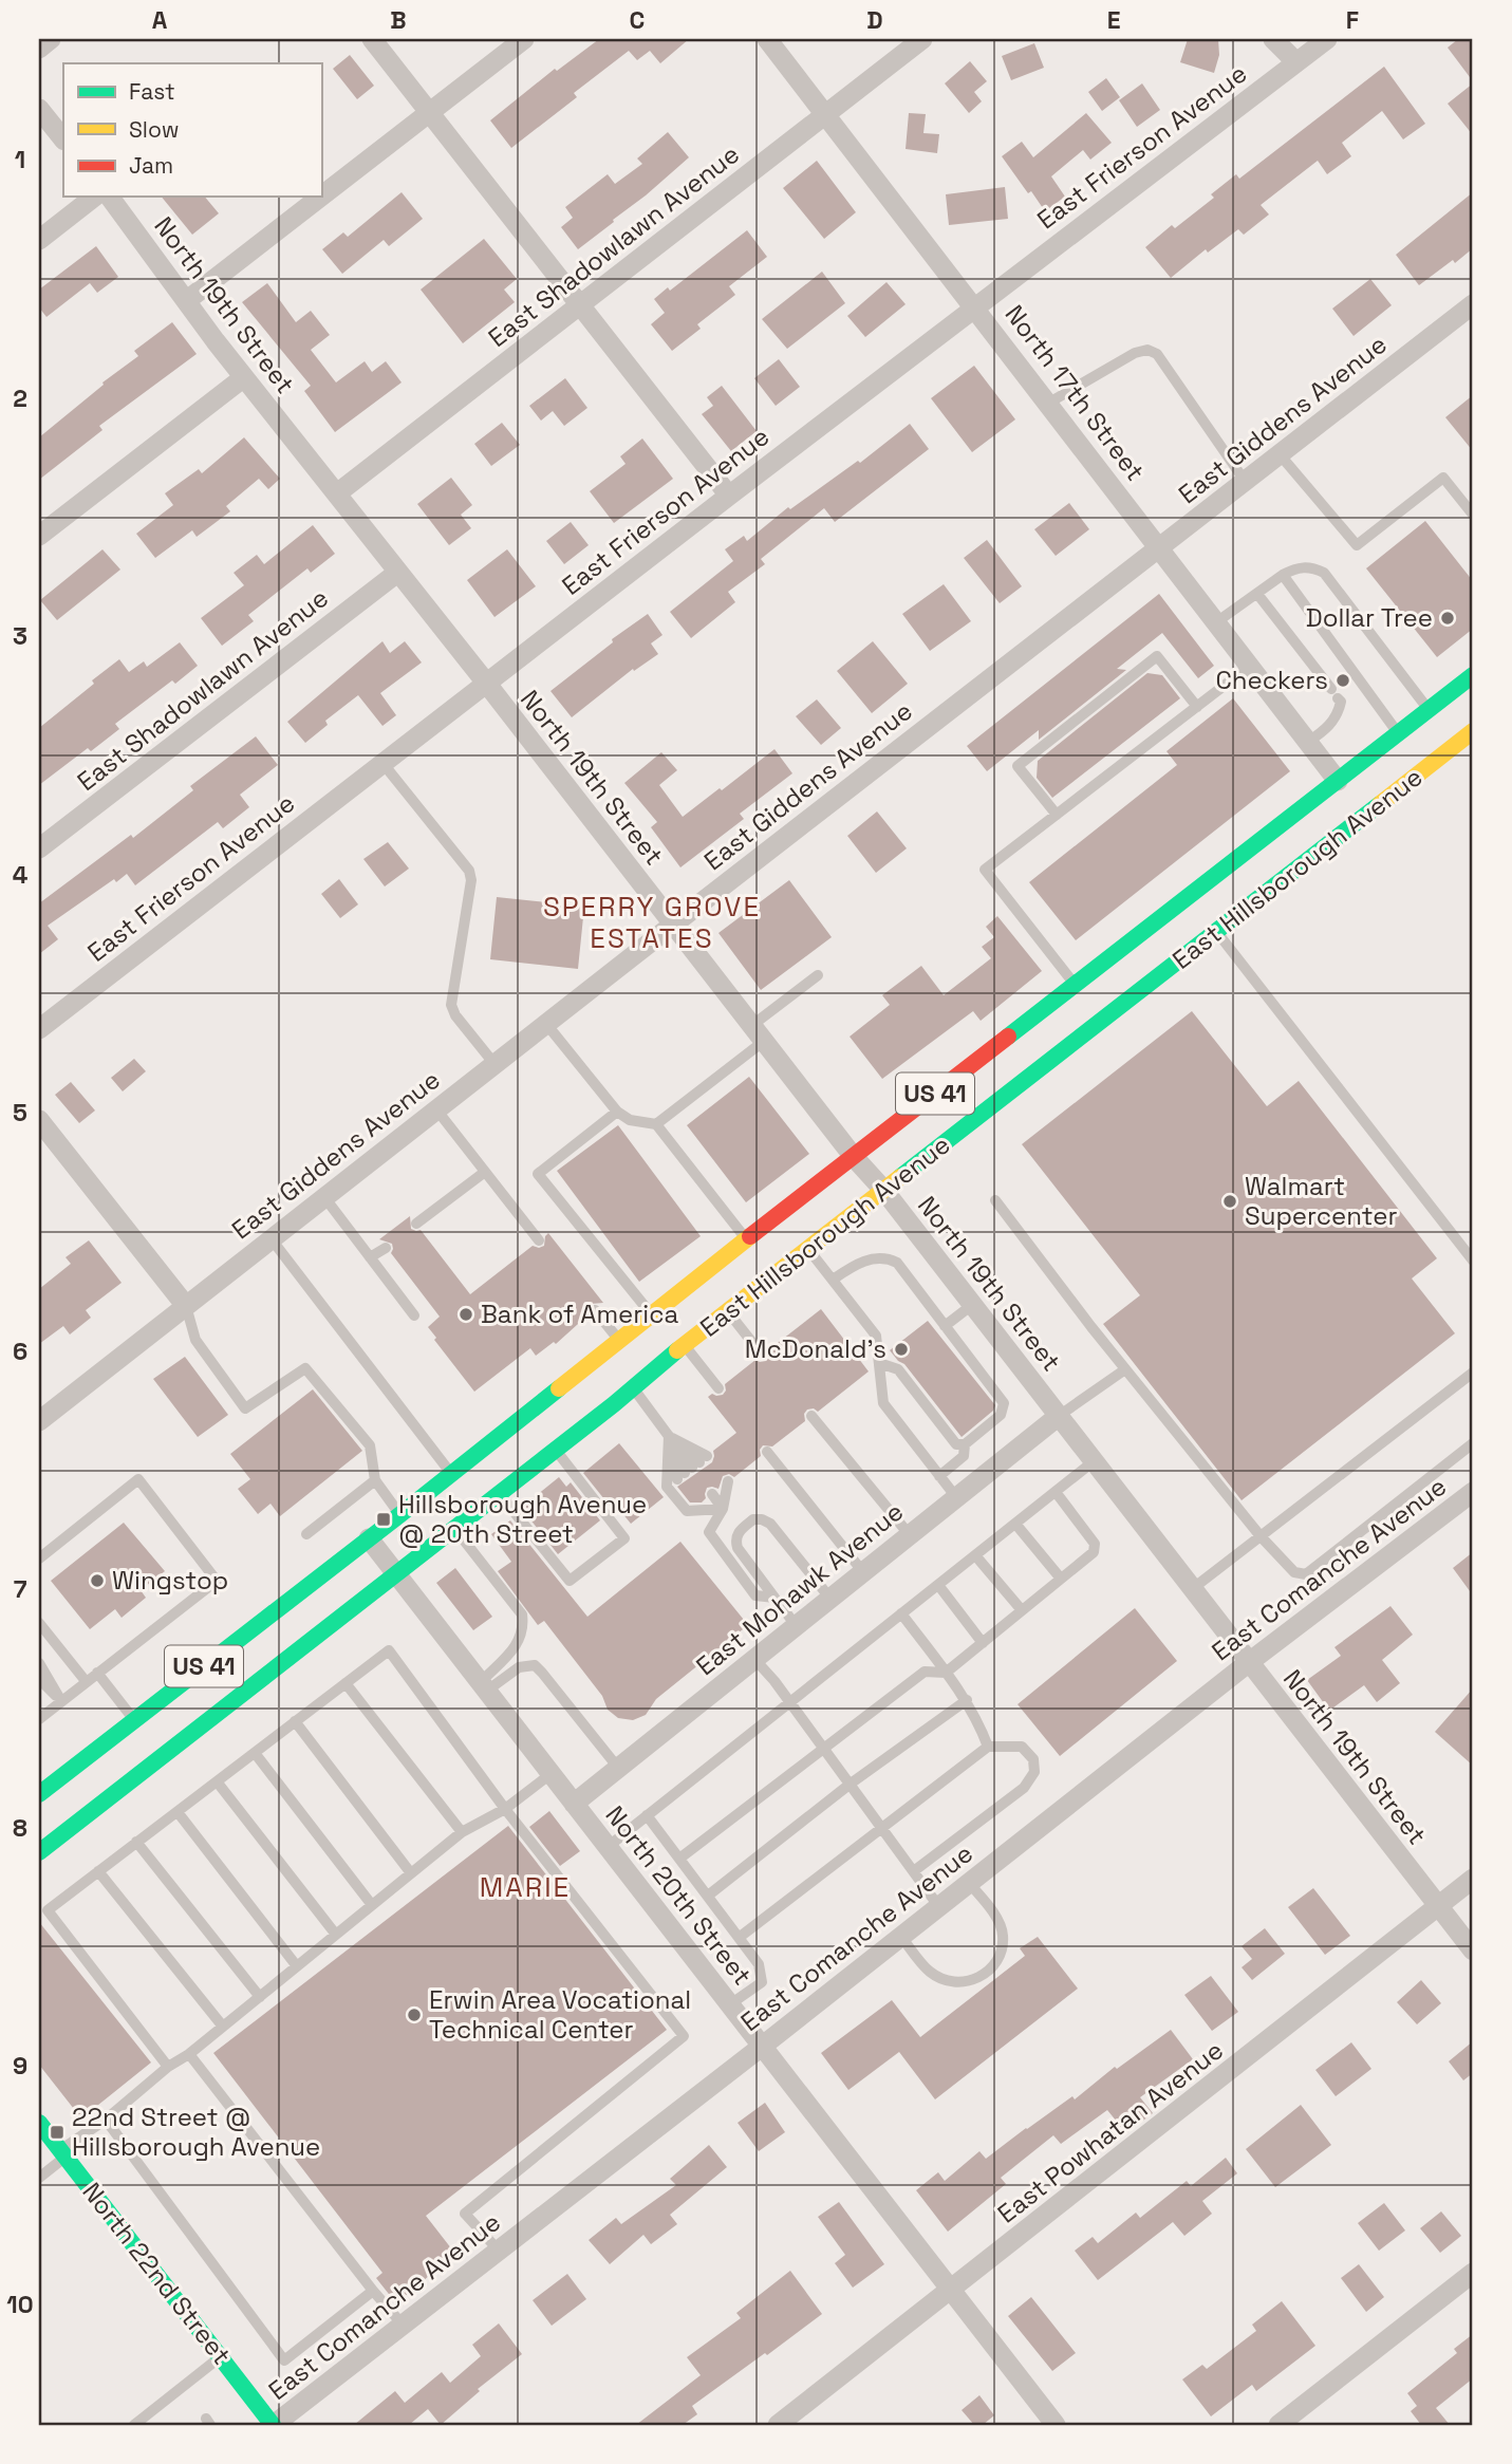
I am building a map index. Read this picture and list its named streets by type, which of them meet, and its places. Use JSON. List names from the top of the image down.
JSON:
{
  "streets": {
    "main road": ["East Hillsborough Avenue", "US 41", "North 22nd Street"],
    "street": [
      "East Frierson Avenue",
      "East Shadowlawn Avenue",
      "North 19th Street",
      "North 17th Street",
      "East Giddens Avenue",
      "East Comanche Avenue",
      "East Mohawk Avenue",
      "North 20th Street",
      "East Powhatan Avenue"
    ]
  },
  "crossings": [
    ["East Frierson Avenue", "North 19th Street"],
    ["East Frierson Avenue", "North 17th Street"],
    ["East Shadowlawn Avenue", "North 19th Street"],
    ["East Shadowlawn Avenue", "North 17th Street"],
    ["North 19th Street", "East Giddens Avenue"],
    ["North 19th Street", "East Hillsborough Avenue"],
    ["North 19th Street", "East Comanche Avenue"],
    ["North 19th Street", "East Mohawk Avenue"],
    ["North 19th Street", "East Powhatan Avenue"],
    ["North 17th Street", "East Giddens Avenue"],
    ["North 17th Street", "East Hillsborough Avenue"],
    ["East Hillsborough Avenue", "North 20th Street"],
    ["East Comanche Avenue", "North 20th Street"],
    ["East Comanche Avenue", "North 22nd Street"],
    ["East Mohawk Avenue", "North 20th Street"],
    ["North 20th Street", "East Powhatan Avenue"]
  ],
  "districts": ["SPERRY GROVE ESTATES", "MARIE"],
  "places": {
    "other": [
      "Dollar Tree",
      "Checkers",
      "Walmart Supercenter",
      "Bank of America",
      "McDonald's",
      "Wingstop",
      "Erwin Area Vocational Technical Center"
    ],
    "transit": ["Hillsborough Avenue @ 20th Street", "22nd Street @ Hillsborough Avenue"]
  },
  "legend": ["Fast", "Slow", "Jam"],
  "grid": {
    "columns": [
      "A",
      "B",
      "C",
      "D",
      "E",
      "F"
    ],
    "rows": [
      "1",
      "2",
      "3",
      "4",
      "5",
      "6",
      "7",
      "8",
      "9",
      "10"
    ]
  }
}
